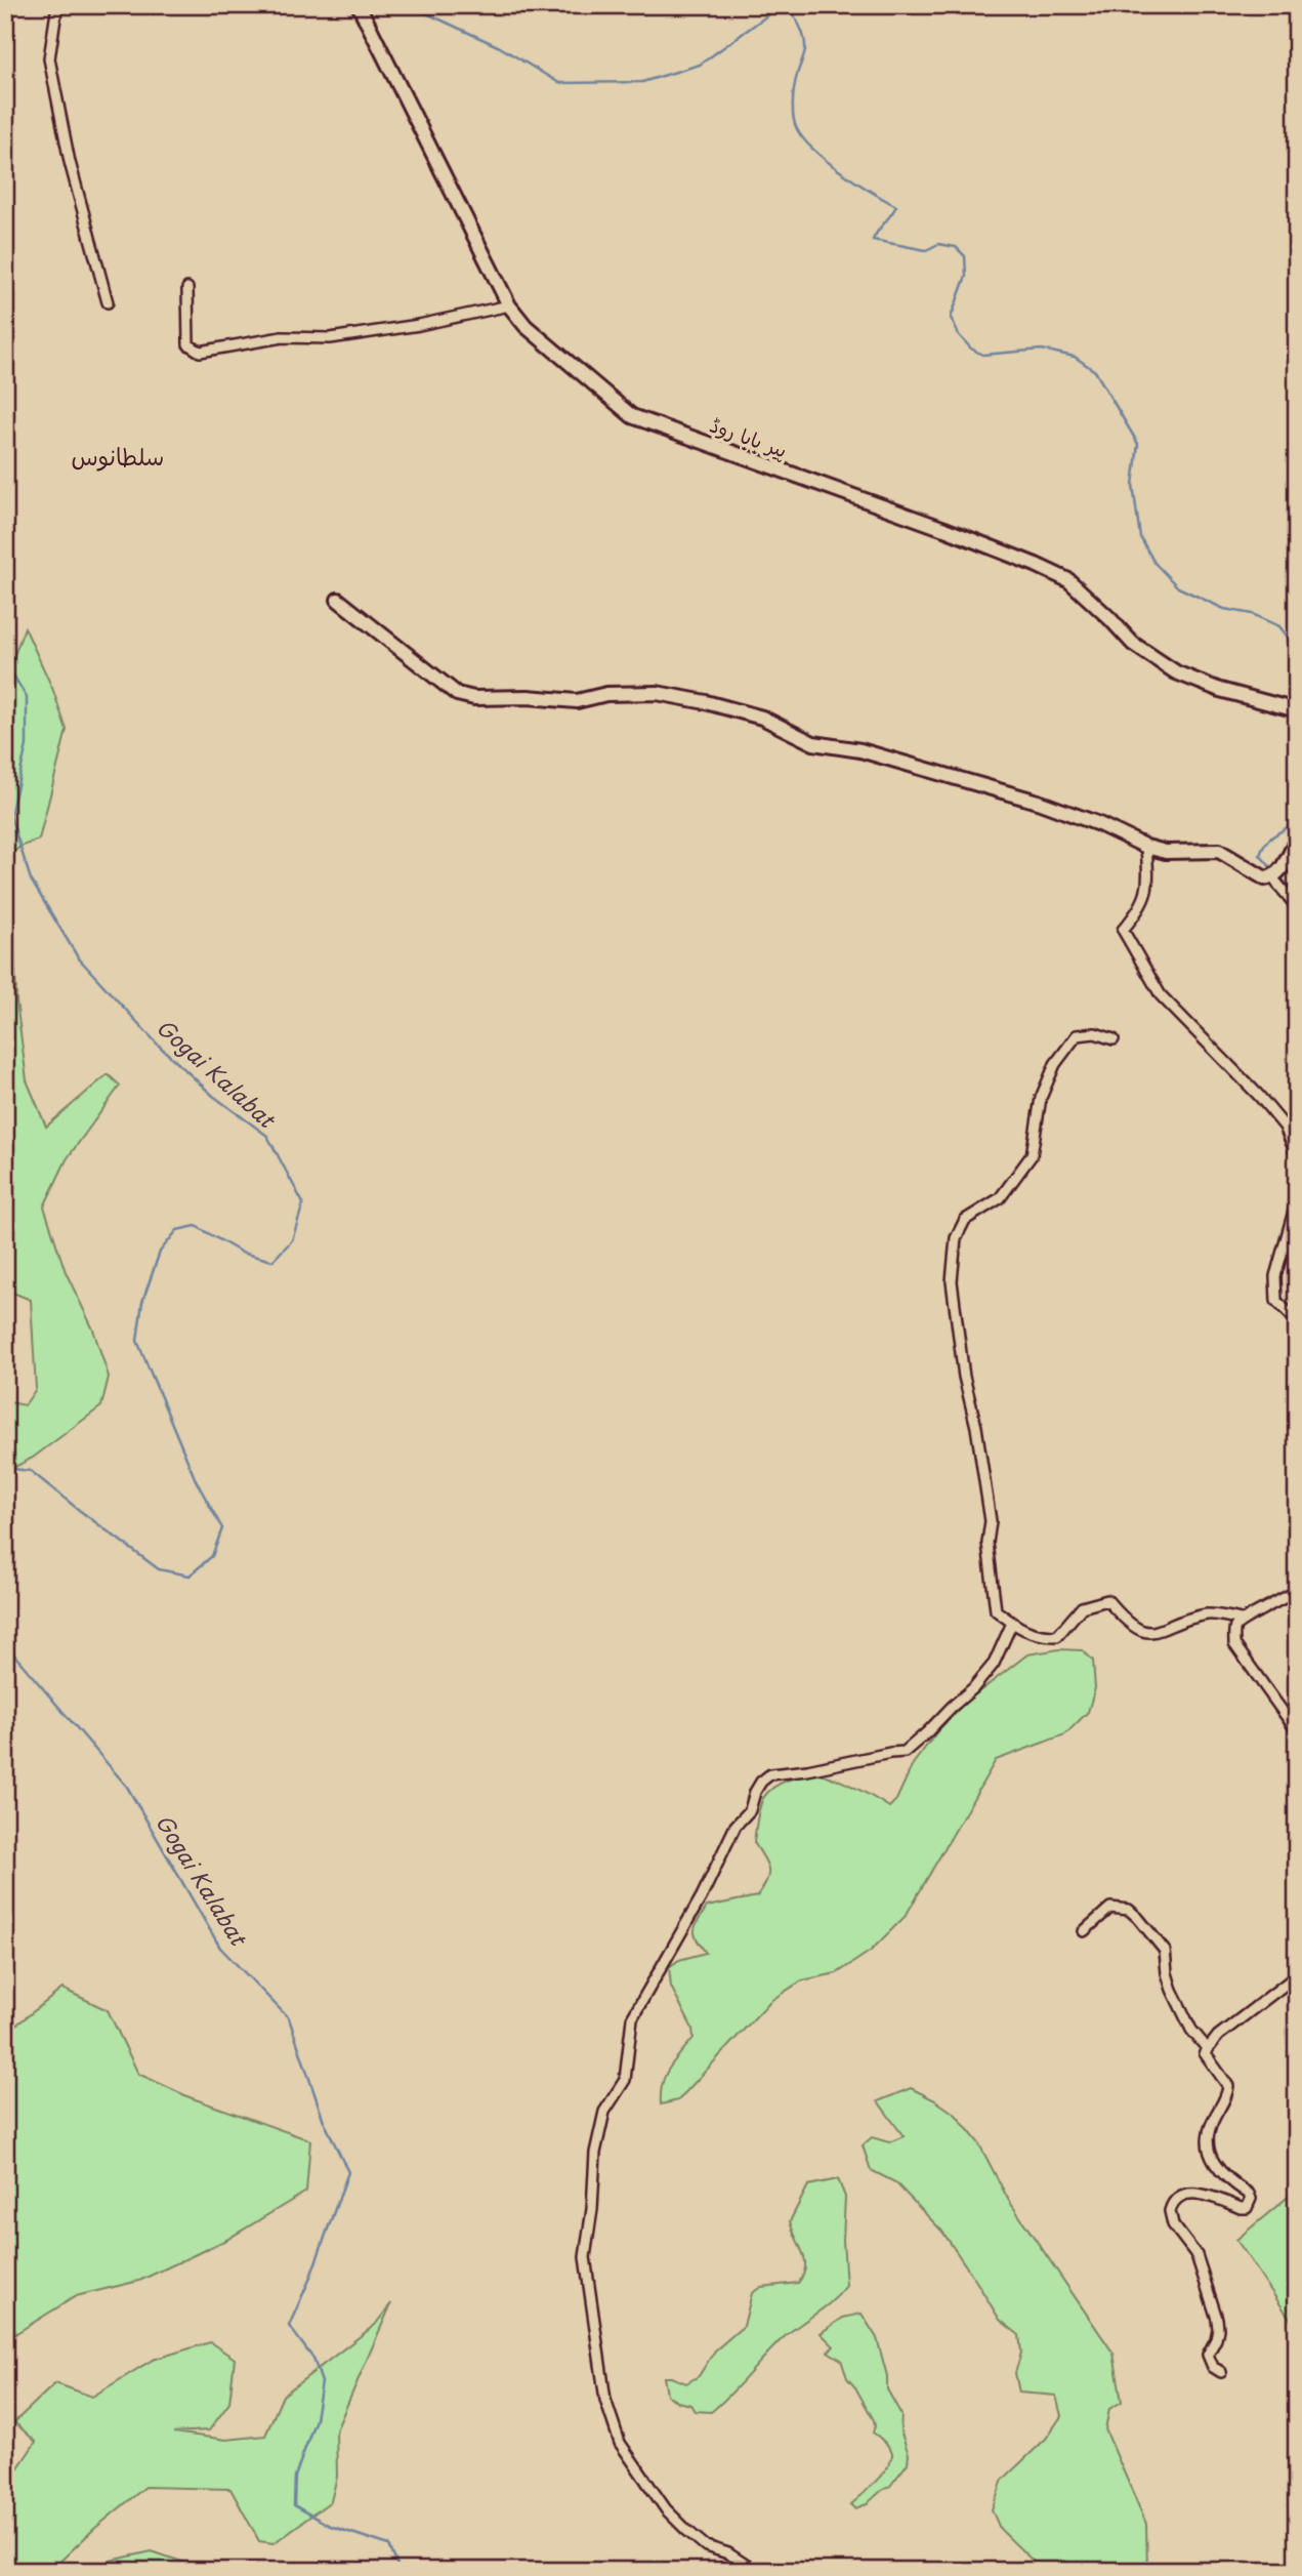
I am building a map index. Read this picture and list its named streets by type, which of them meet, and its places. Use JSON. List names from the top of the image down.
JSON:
{
  "streets": {
    "main road": ["پیر بابا روڈ"]
  },
  "districts": ["سلطانوس"],
  "water": ["Gogai Kalabat"]
}
